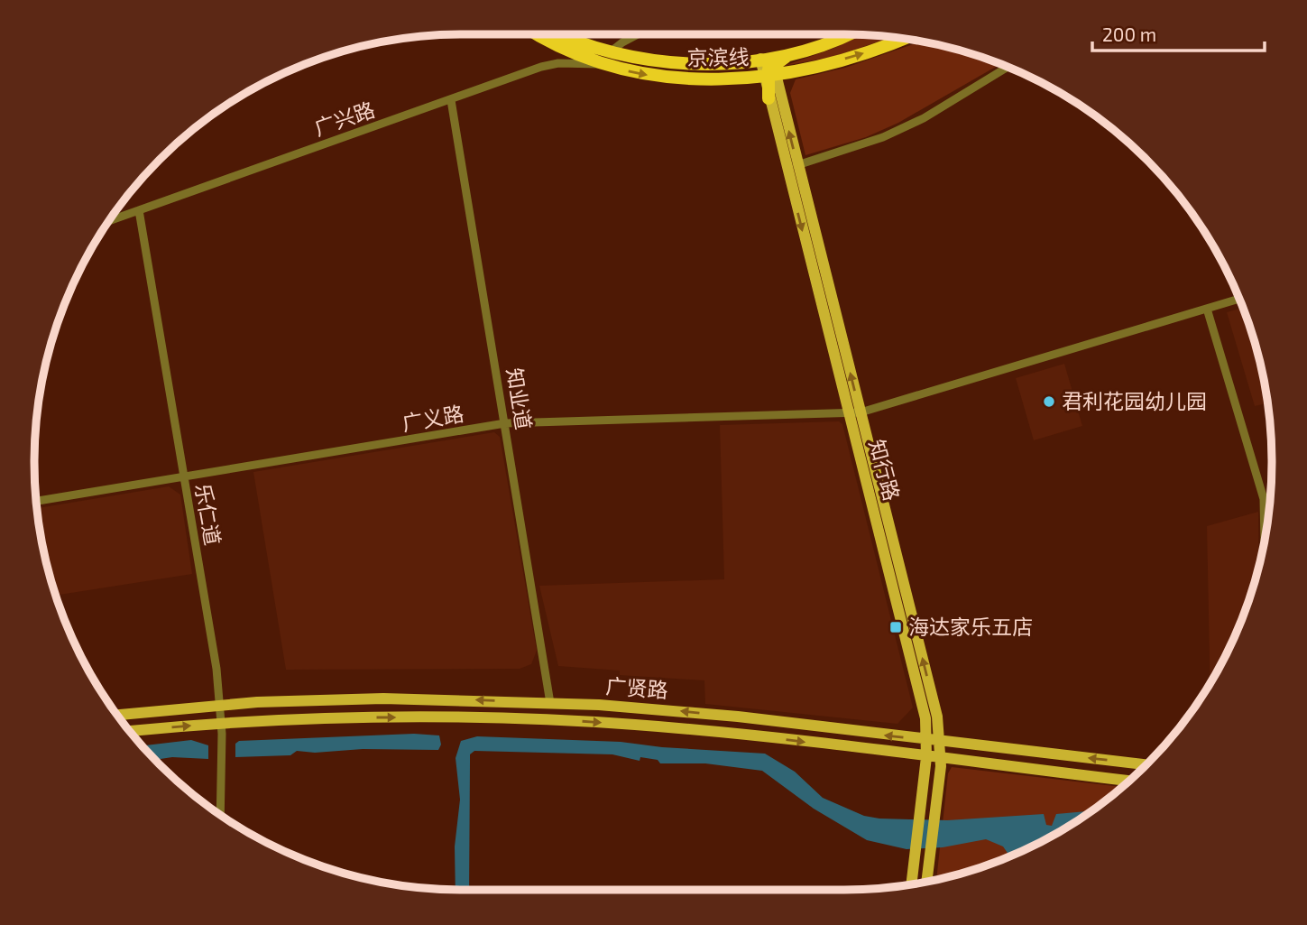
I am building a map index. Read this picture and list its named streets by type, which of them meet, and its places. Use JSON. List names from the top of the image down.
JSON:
{
  "streets": {
    "highway": ["京滨线"],
    "main road": ["知行路", "广贤路"],
    "street": [
      "广兴路",
      "知业道",
      "广义路",
      "乐仁道"
    ]
  },
  "crossings": [
    ["京滨线", "广兴路"],
    ["广兴路", "知业道"],
    ["广兴路", "乐仁道"],
    ["知业道", "广义路"],
    ["知业道", "广贤路"],
    ["广义路", "知行路"],
    ["广义路", "乐仁道"],
    ["知行路", "广贤路"],
    ["乐仁道", "广贤路"]
  ],
  "places": {
    "other": ["君利花园幼儿园"],
    "transit": ["海达家乐五店"]
  },
  "scale_bar": "200 m"
}
